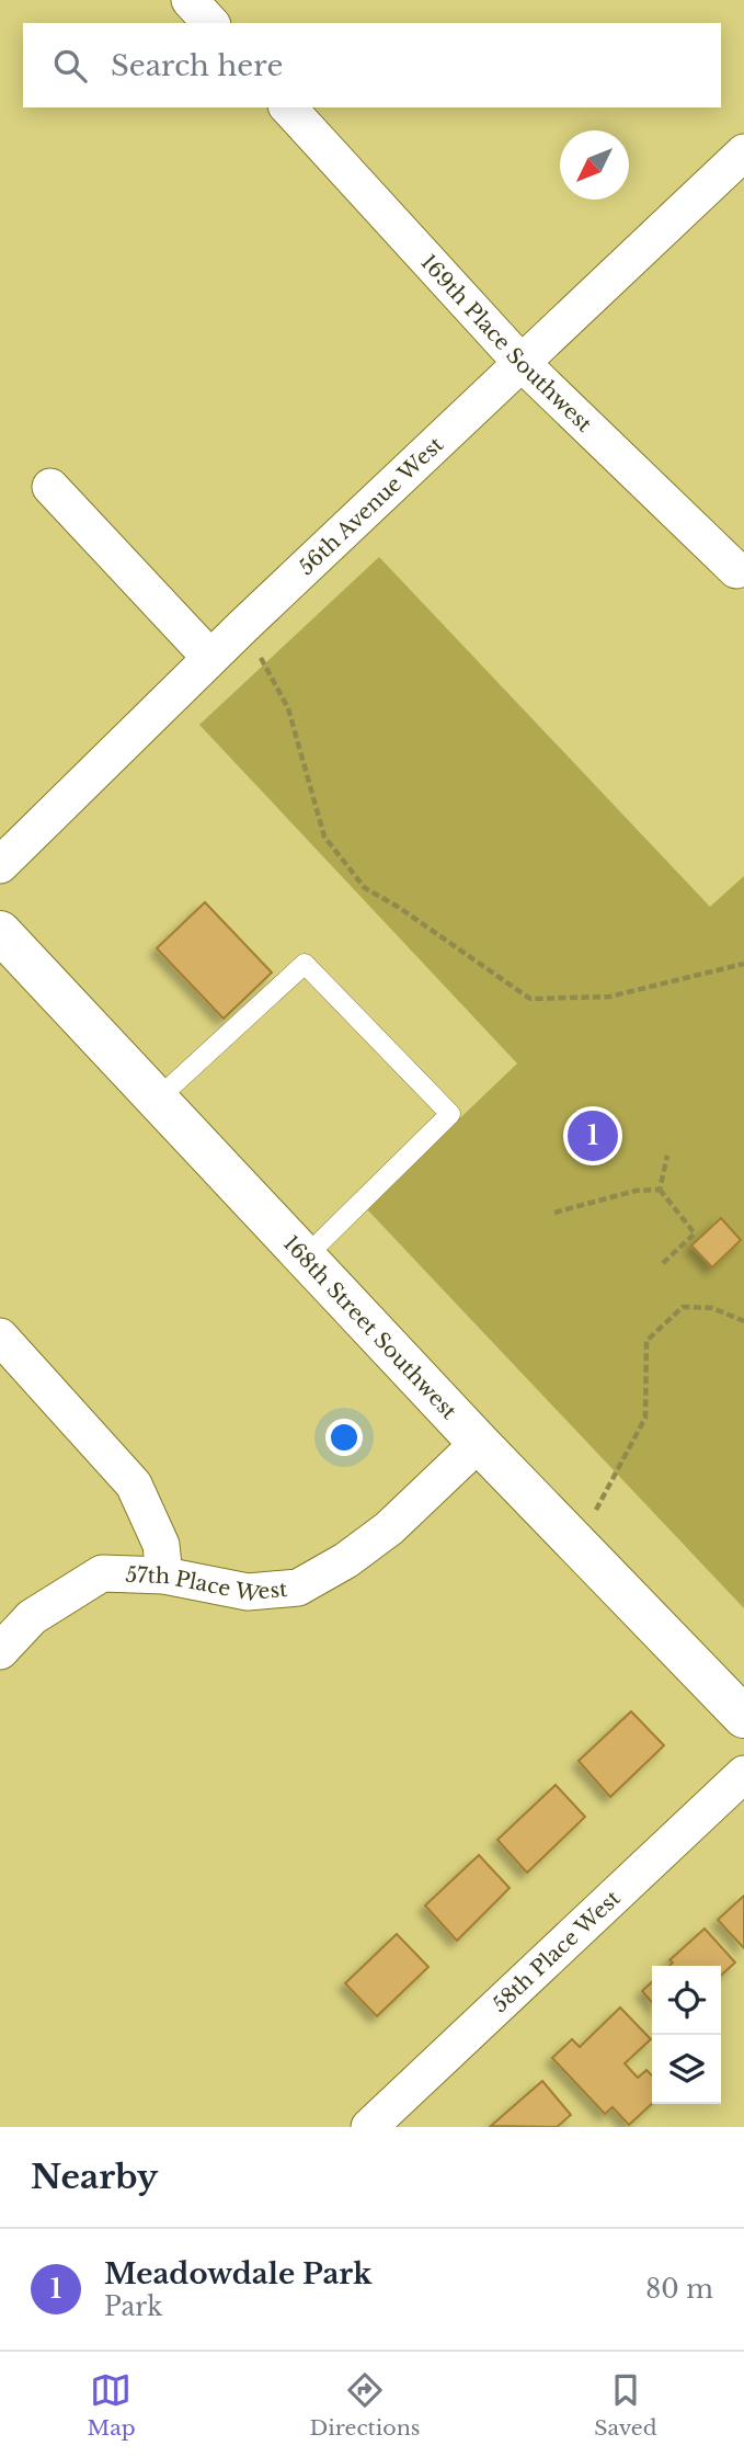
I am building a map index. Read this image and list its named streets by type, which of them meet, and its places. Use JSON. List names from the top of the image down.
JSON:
{
  "streets": {
    "main road": ["168th Street Southwest"],
    "street": [
      "169th Place Southwest",
      "56th Avenue West",
      "57th Place West",
      "58th Place West"
    ]
  },
  "crossings": [
    ["169th Place Southwest", "56th Avenue West"],
    ["168th Street Southwest", "57th Place West"]
  ],
  "north": "bottom left",
  "page": {
    "search": "Search here",
    "pins": "1",
    "heading": "Nearby",
    "list": [
      {
        "mark": "1",
        "name": "Meadowdale Park",
        "note": "Park",
        "value": "80 m"
      }
    ],
    "nav": ["Map", "Directions", "Saved"]
  }
}
